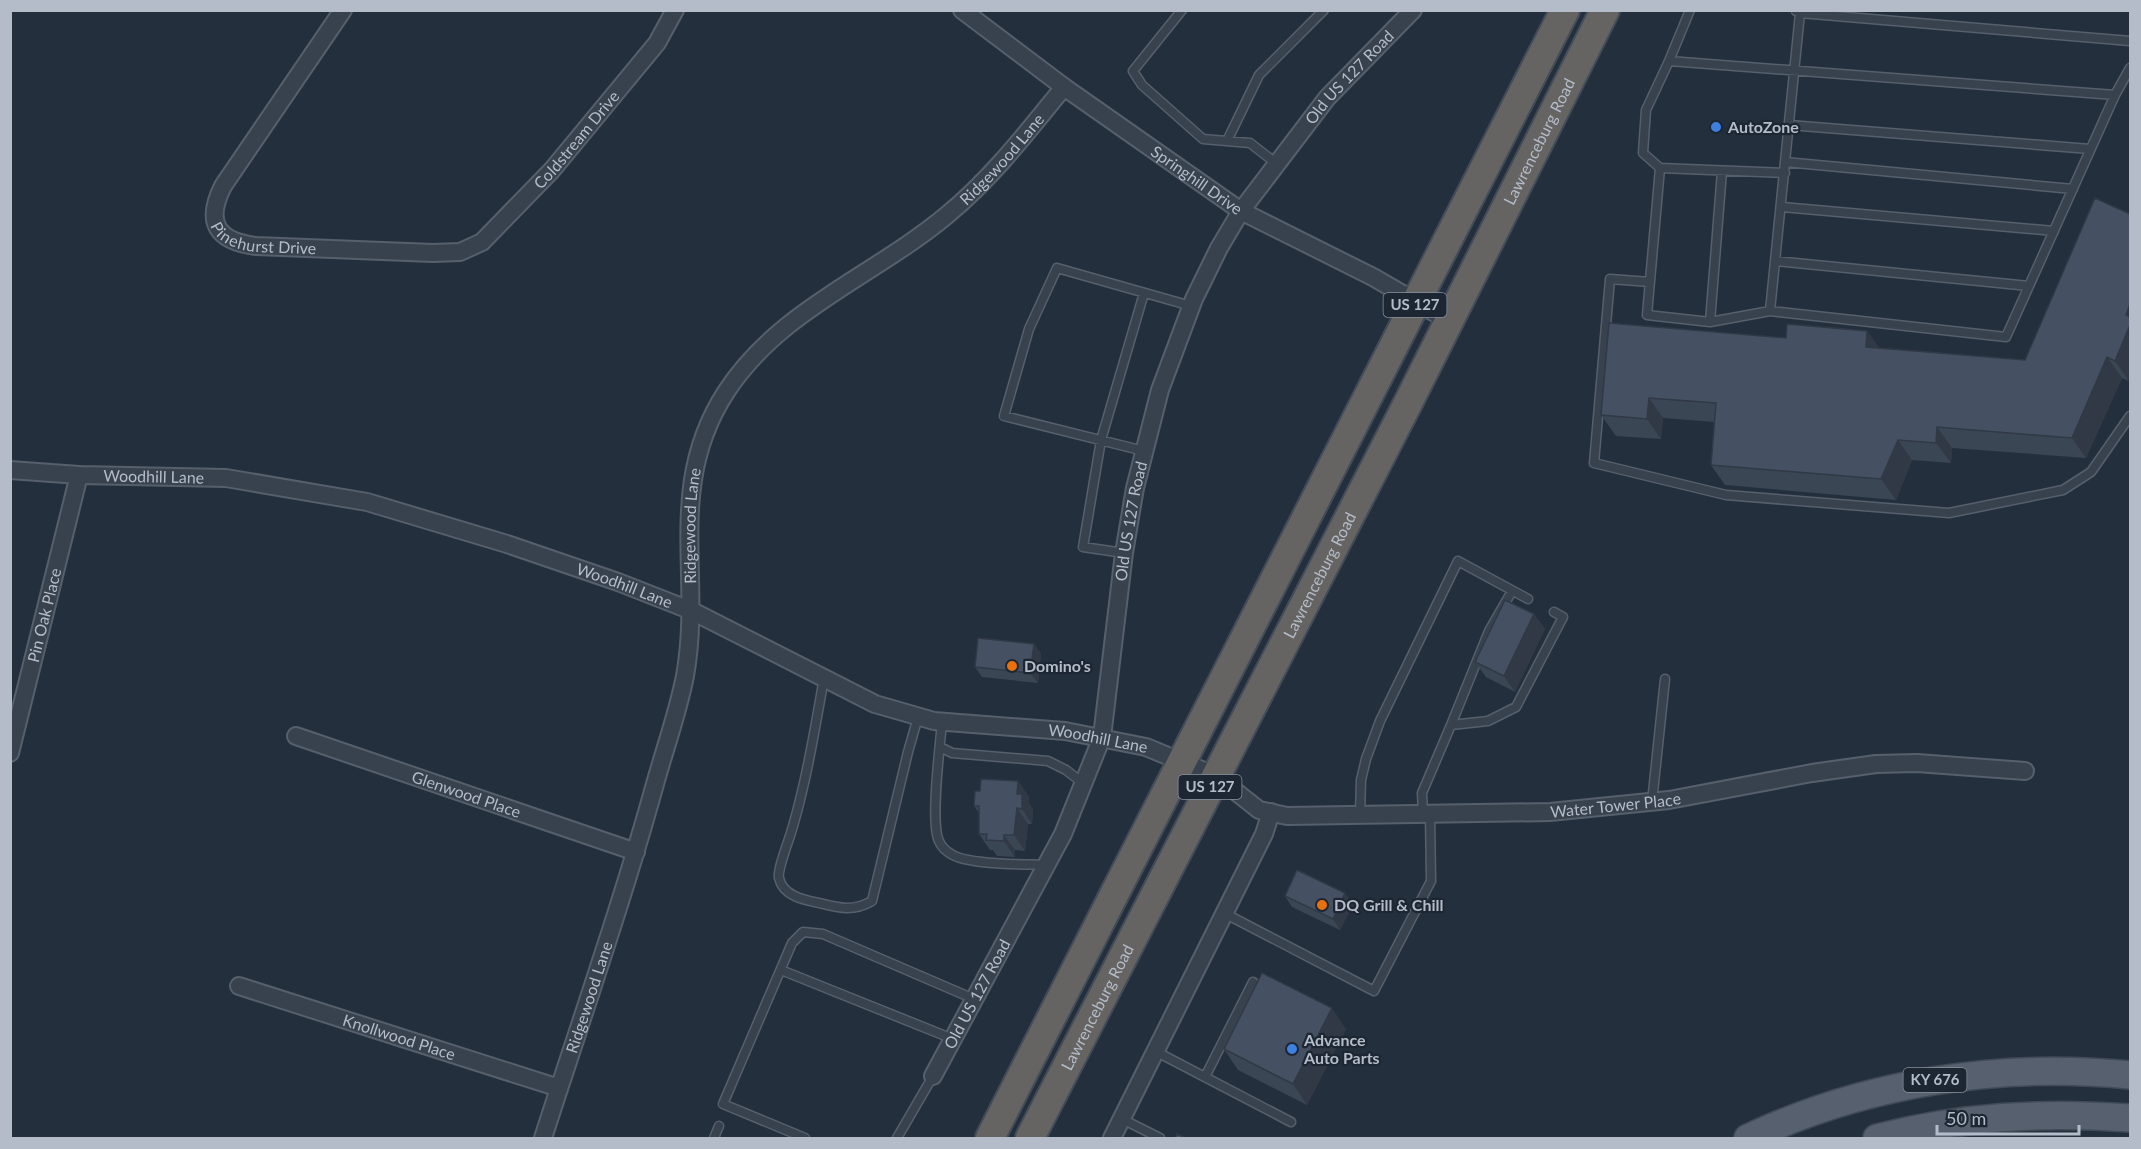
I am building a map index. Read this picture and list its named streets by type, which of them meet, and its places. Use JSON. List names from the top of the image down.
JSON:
{
  "streets": {
    "highway": ["Lawrenceburg Road", "US 127"],
    "main road": ["KY 676"],
    "street": [
      "Old US 127 Road",
      "Coldstream Drive",
      "Ridgewood Lane",
      "Springhill Drive",
      "Pinehurst Drive",
      "Woodhill Lane",
      "Pin Oak Place",
      "Glenwood Place",
      "Water Tower Place",
      "Knollwood Place"
    ]
  },
  "crossings": [
    ["Old US 127 Road", "Springhill Drive"],
    ["Old US 127 Road", "Woodhill Lane"],
    ["Coldstream Drive", "Pinehurst Drive"],
    ["Lawrenceburg Road", "Springhill Drive"],
    ["Lawrenceburg Road", "Woodhill Lane"],
    ["Lawrenceburg Road", "Water Tower Place"],
    ["Ridgewood Lane", "Springhill Drive"],
    ["Ridgewood Lane", "Woodhill Lane"],
    ["Ridgewood Lane", "Glenwood Place"],
    ["Ridgewood Lane", "Knollwood Place"],
    ["Springhill Drive", "US 127"],
    ["US 127", "Woodhill Lane"],
    ["Woodhill Lane", "Pin Oak Place"],
    ["Woodhill Lane", "Water Tower Place"]
  ],
  "places": [
    "AutoZone",
    "Domino's",
    "DQ Grill & Chill",
    "Advance Auto Parts"
  ],
  "scale_bar": "50 m"
}
